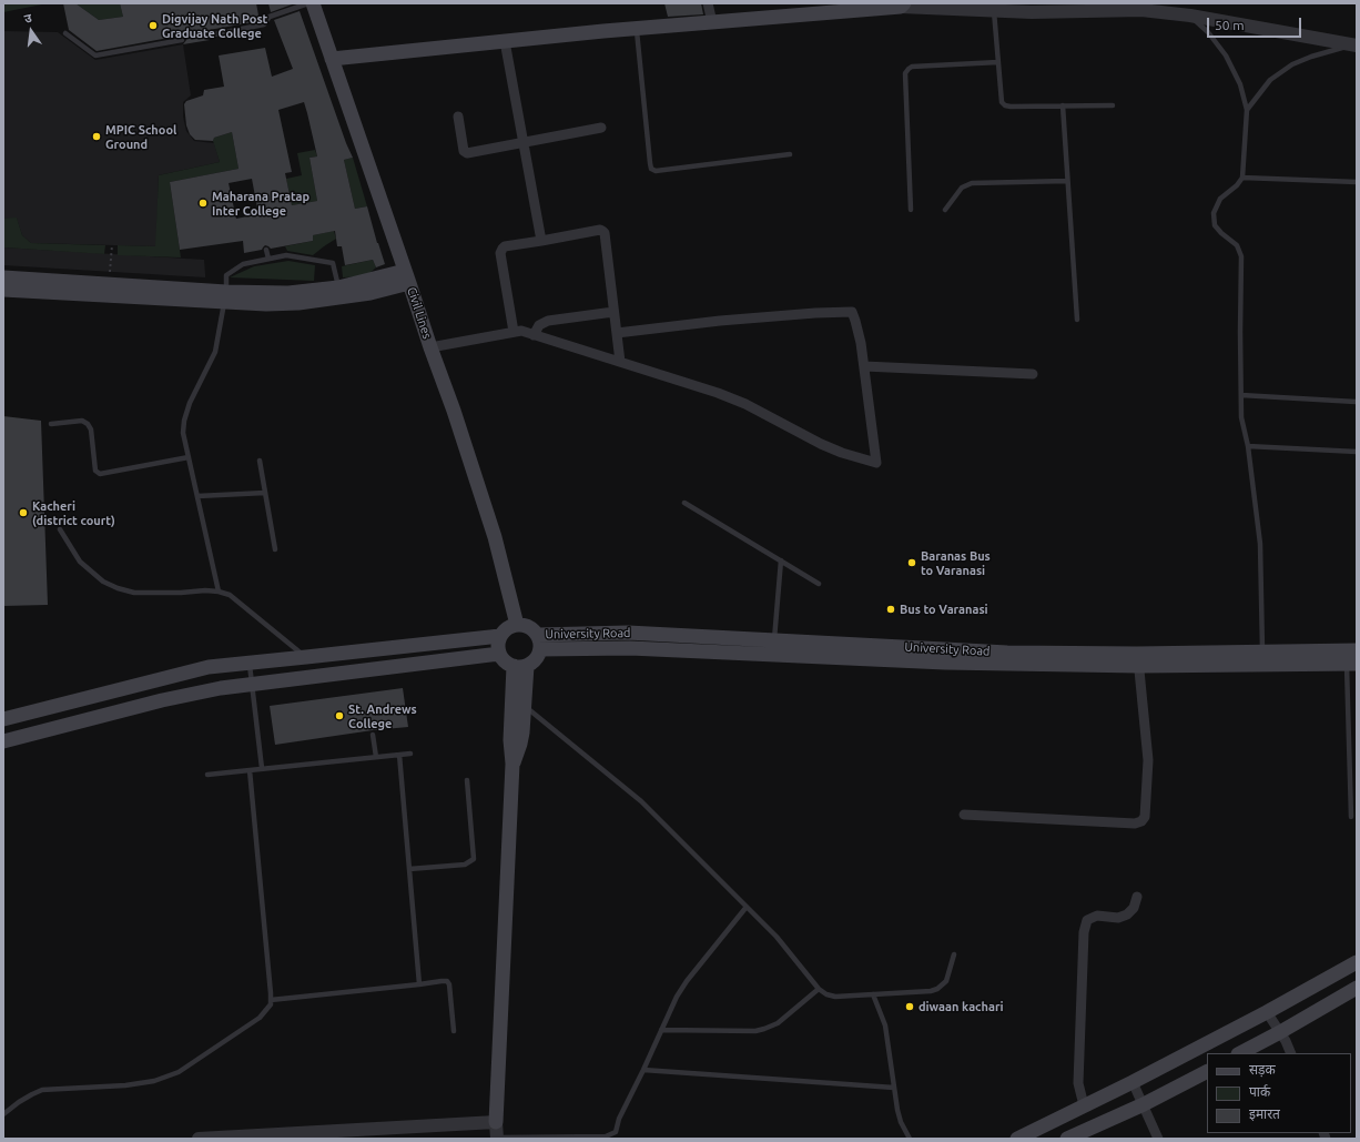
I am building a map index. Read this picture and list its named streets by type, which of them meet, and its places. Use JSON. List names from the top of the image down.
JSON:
{
  "streets": {
    "main road": ["Civil Lines", "University Road"]
  },
  "crossings": [
    ["Civil Lines", "University Road"]
  ],
  "places": [
    "Digvijay Nath Post Graduate College",
    "MPIC School Ground",
    "Maharana Pratap Inter College",
    "Kacheri (district court)",
    "Baranas Bus to Varanasi",
    "Bus to Varanasi",
    "St. Andrews College",
    "diwaan kachari"
  ],
  "legend": ["सड़क", "पार्क", "इमारत"],
  "scale_bar": "50 m",
  "north": "top"
}
